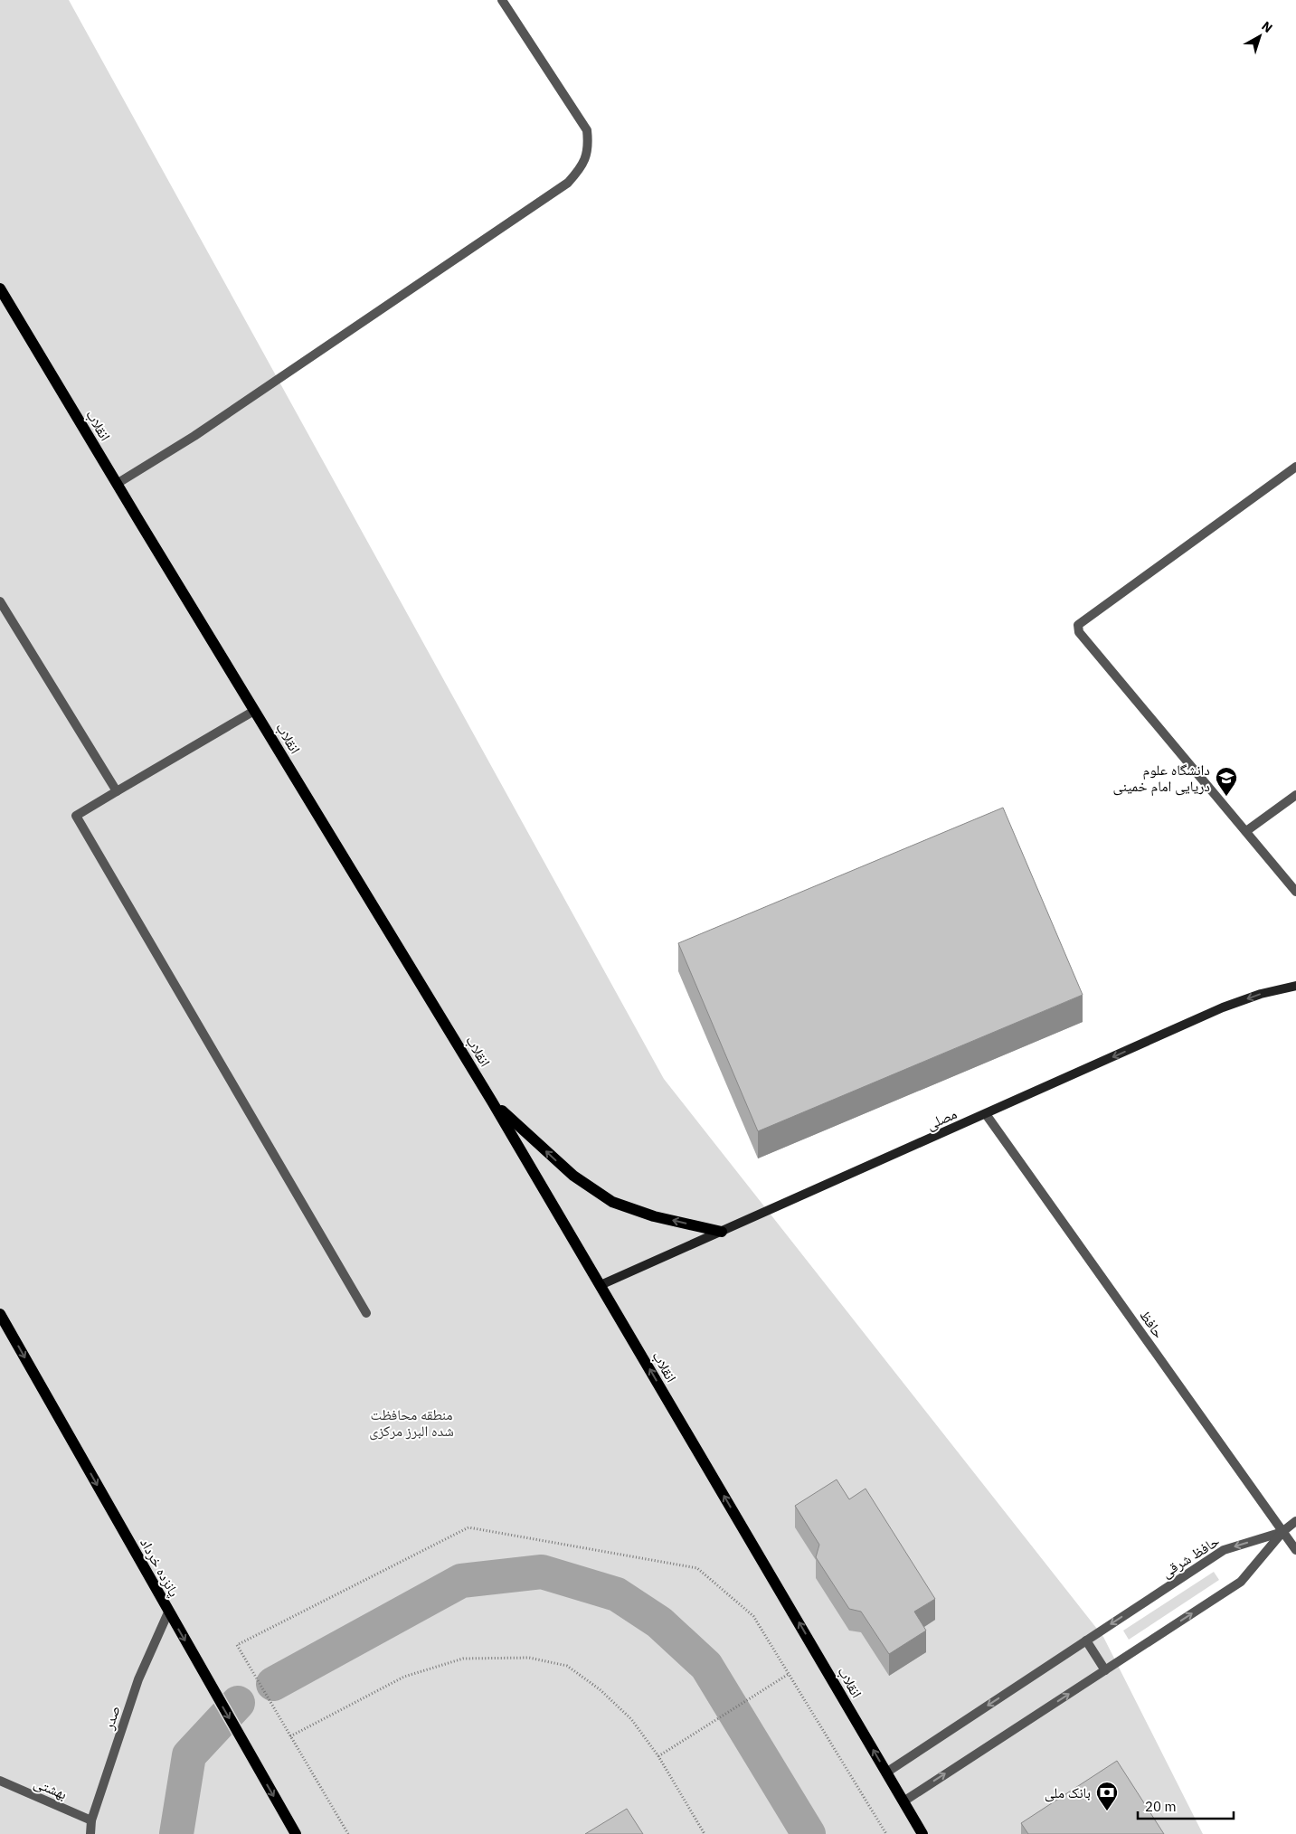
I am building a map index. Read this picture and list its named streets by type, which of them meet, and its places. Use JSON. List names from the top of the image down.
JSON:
{
  "streets": {
    "main road": ["انقلاب", "پانزده خرداد"],
    "street": [
      "مصلی",
      "حافظ",
      "حافظ شرقی",
      "صدر",
      "بهشتی"
    ]
  },
  "crossings": [
    ["انقلاب", "مصلی"],
    ["انقلاب", "حافظ شرقی"],
    ["مصلی", "حافظ"],
    ["حافظ", "حافظ شرقی"],
    ["پانزده خرداد", "صدر"],
    ["صدر", "بهشتی"]
  ],
  "one_way": ["مصلی", "پانزده خرداد"],
  "parks": ["منطقه محافظت شده البرز مرکزی"],
  "places": {
    "school or university": ["دانشگاه علوم دریایی امام خمینی"],
    "bank": ["بانک ملی"]
  },
  "scale_bar": "20 m",
  "north": "top right"
}
